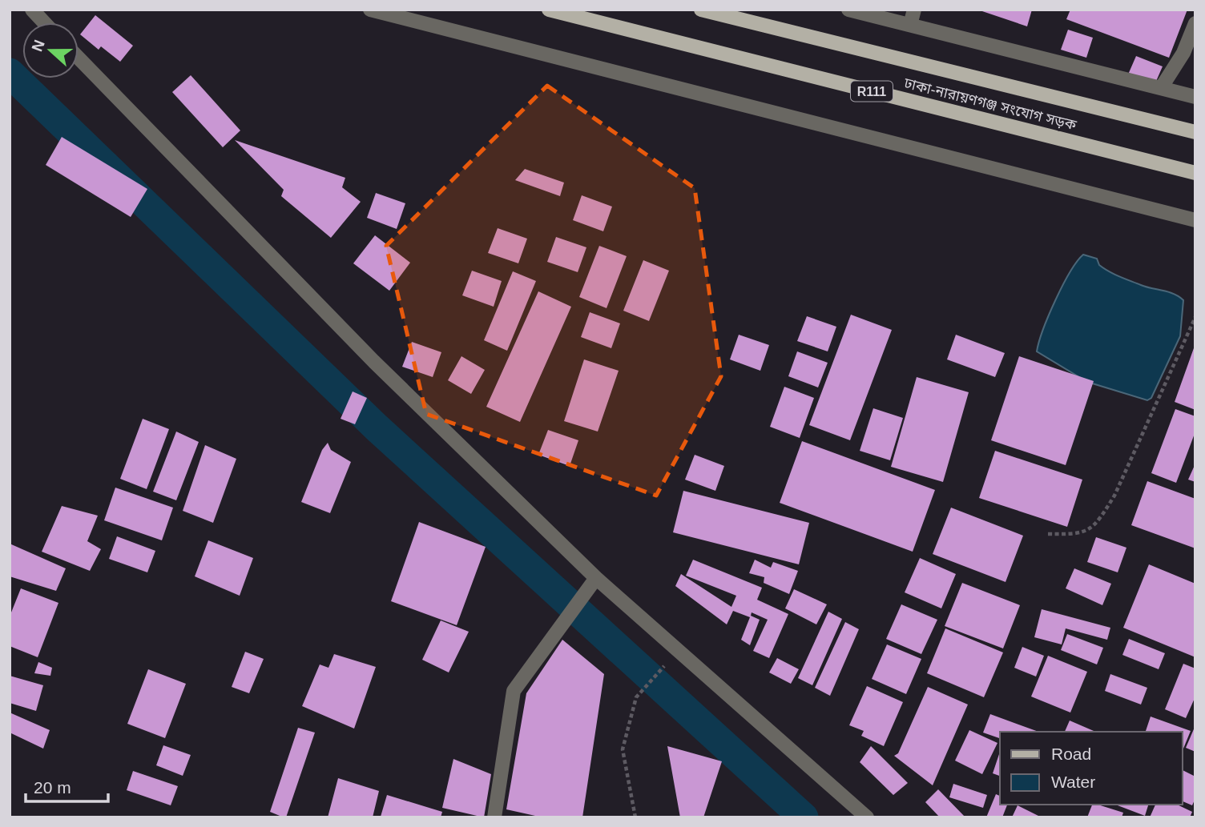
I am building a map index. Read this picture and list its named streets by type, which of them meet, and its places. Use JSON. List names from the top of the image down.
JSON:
{
  "streets": {
    "main road": ["R111", "ঢাকা-নারায়ণগঞ্জ সংযোগ সড়ক"]
  },
  "legend": ["Road", "Water"],
  "scale_bar": "20 m",
  "north": "left"
}
